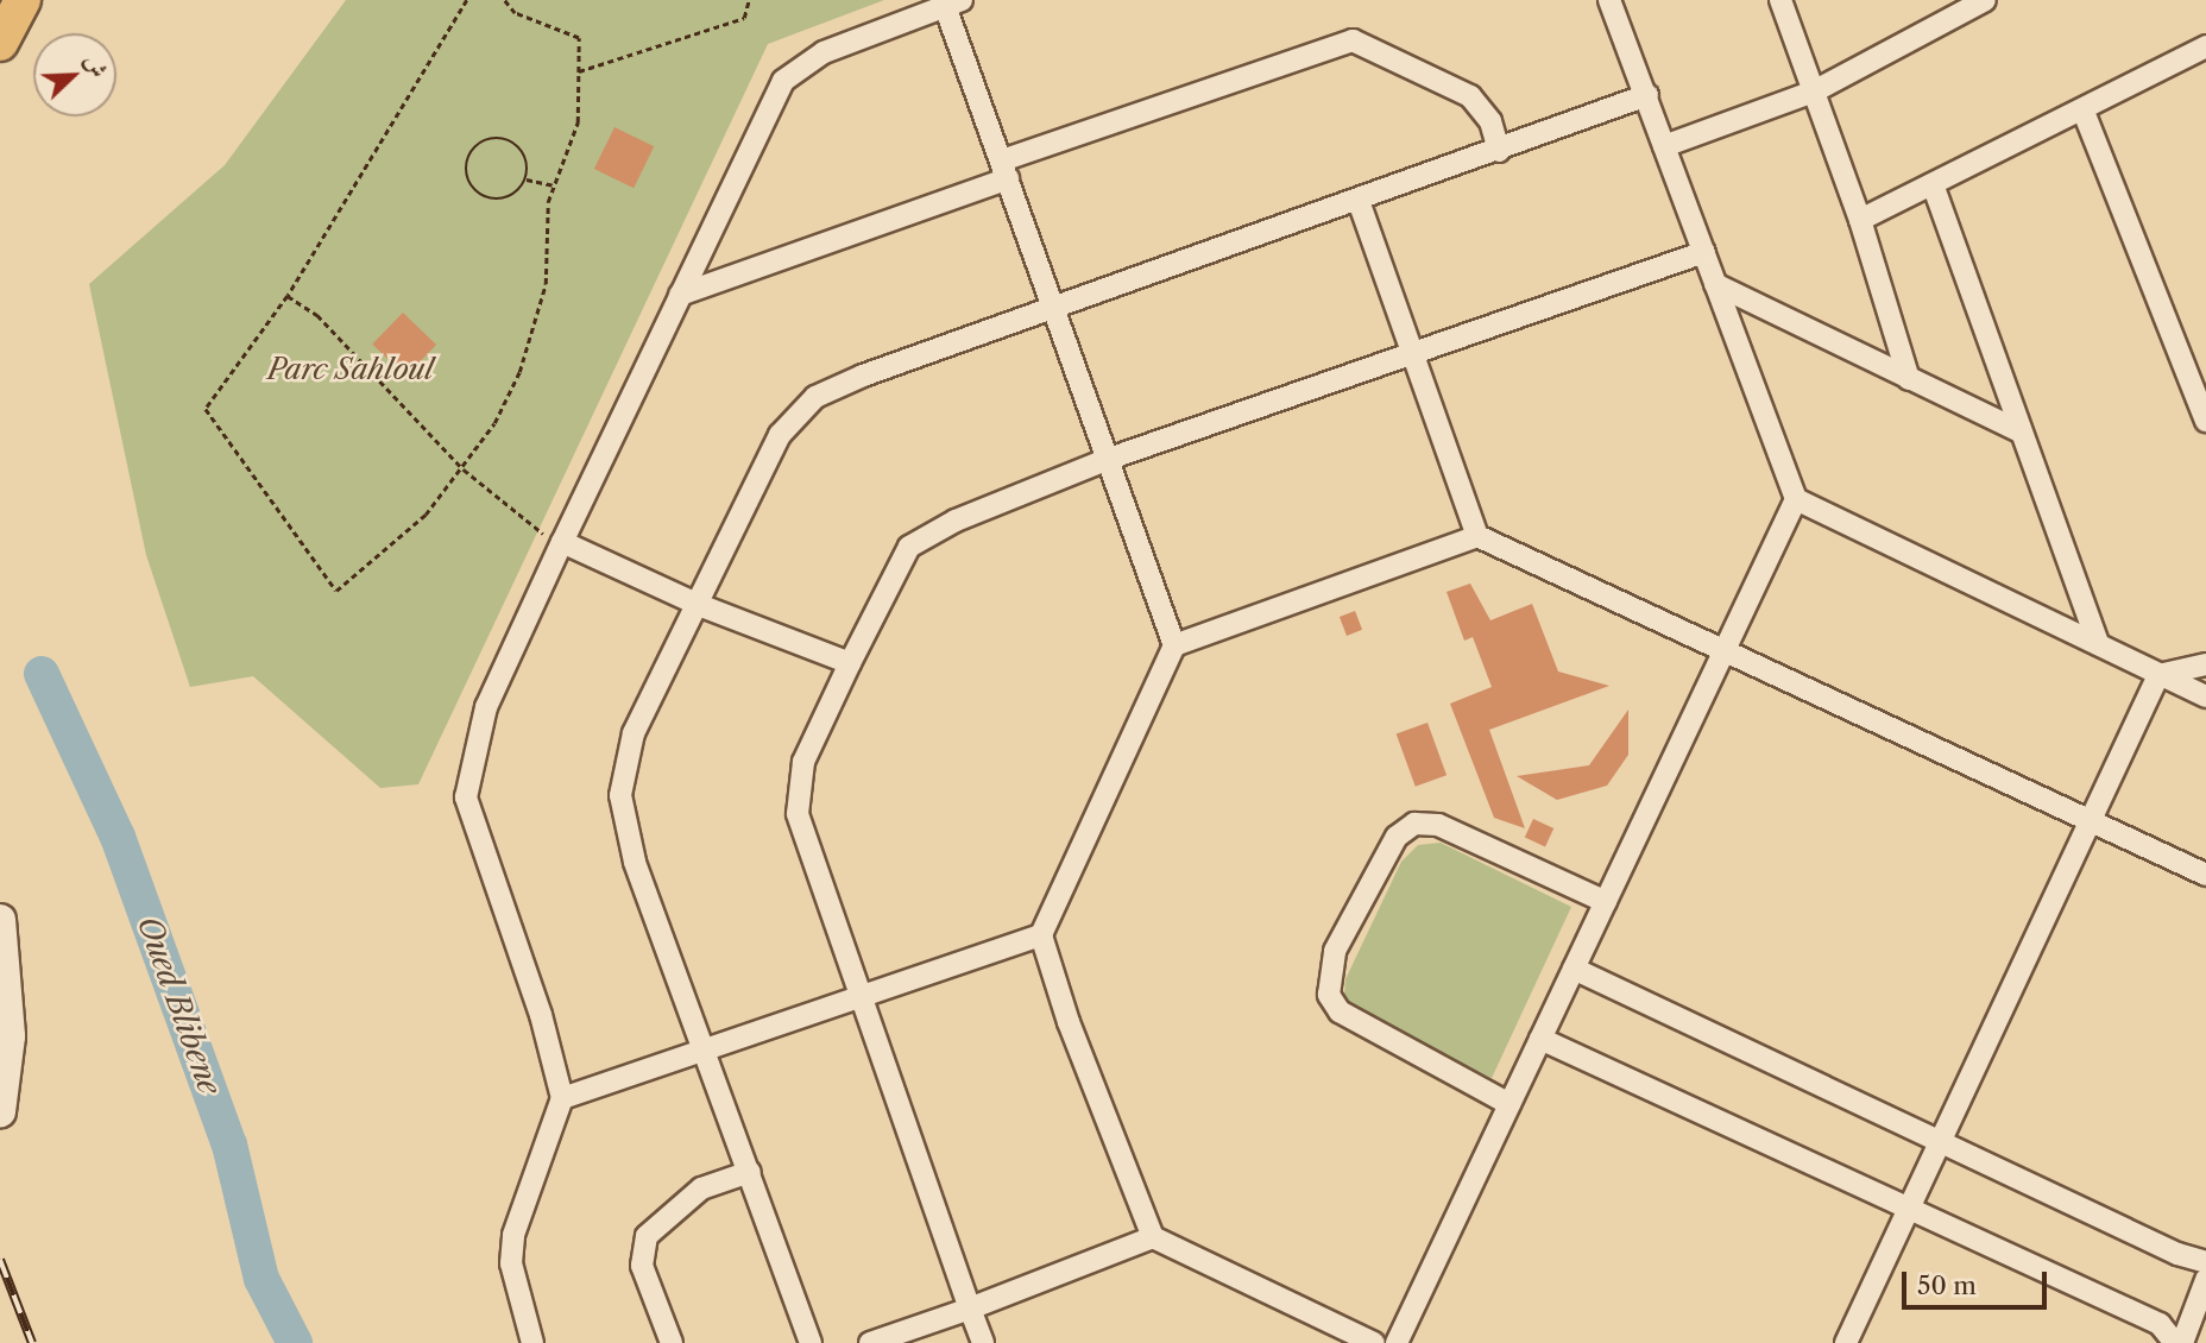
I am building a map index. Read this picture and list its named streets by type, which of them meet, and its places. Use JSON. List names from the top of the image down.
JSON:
{
  "water": ["Oued Blibene"],
  "parks": ["Parc Sahloul"],
  "scale_bar": "50 m",
  "north": "top right"
}
